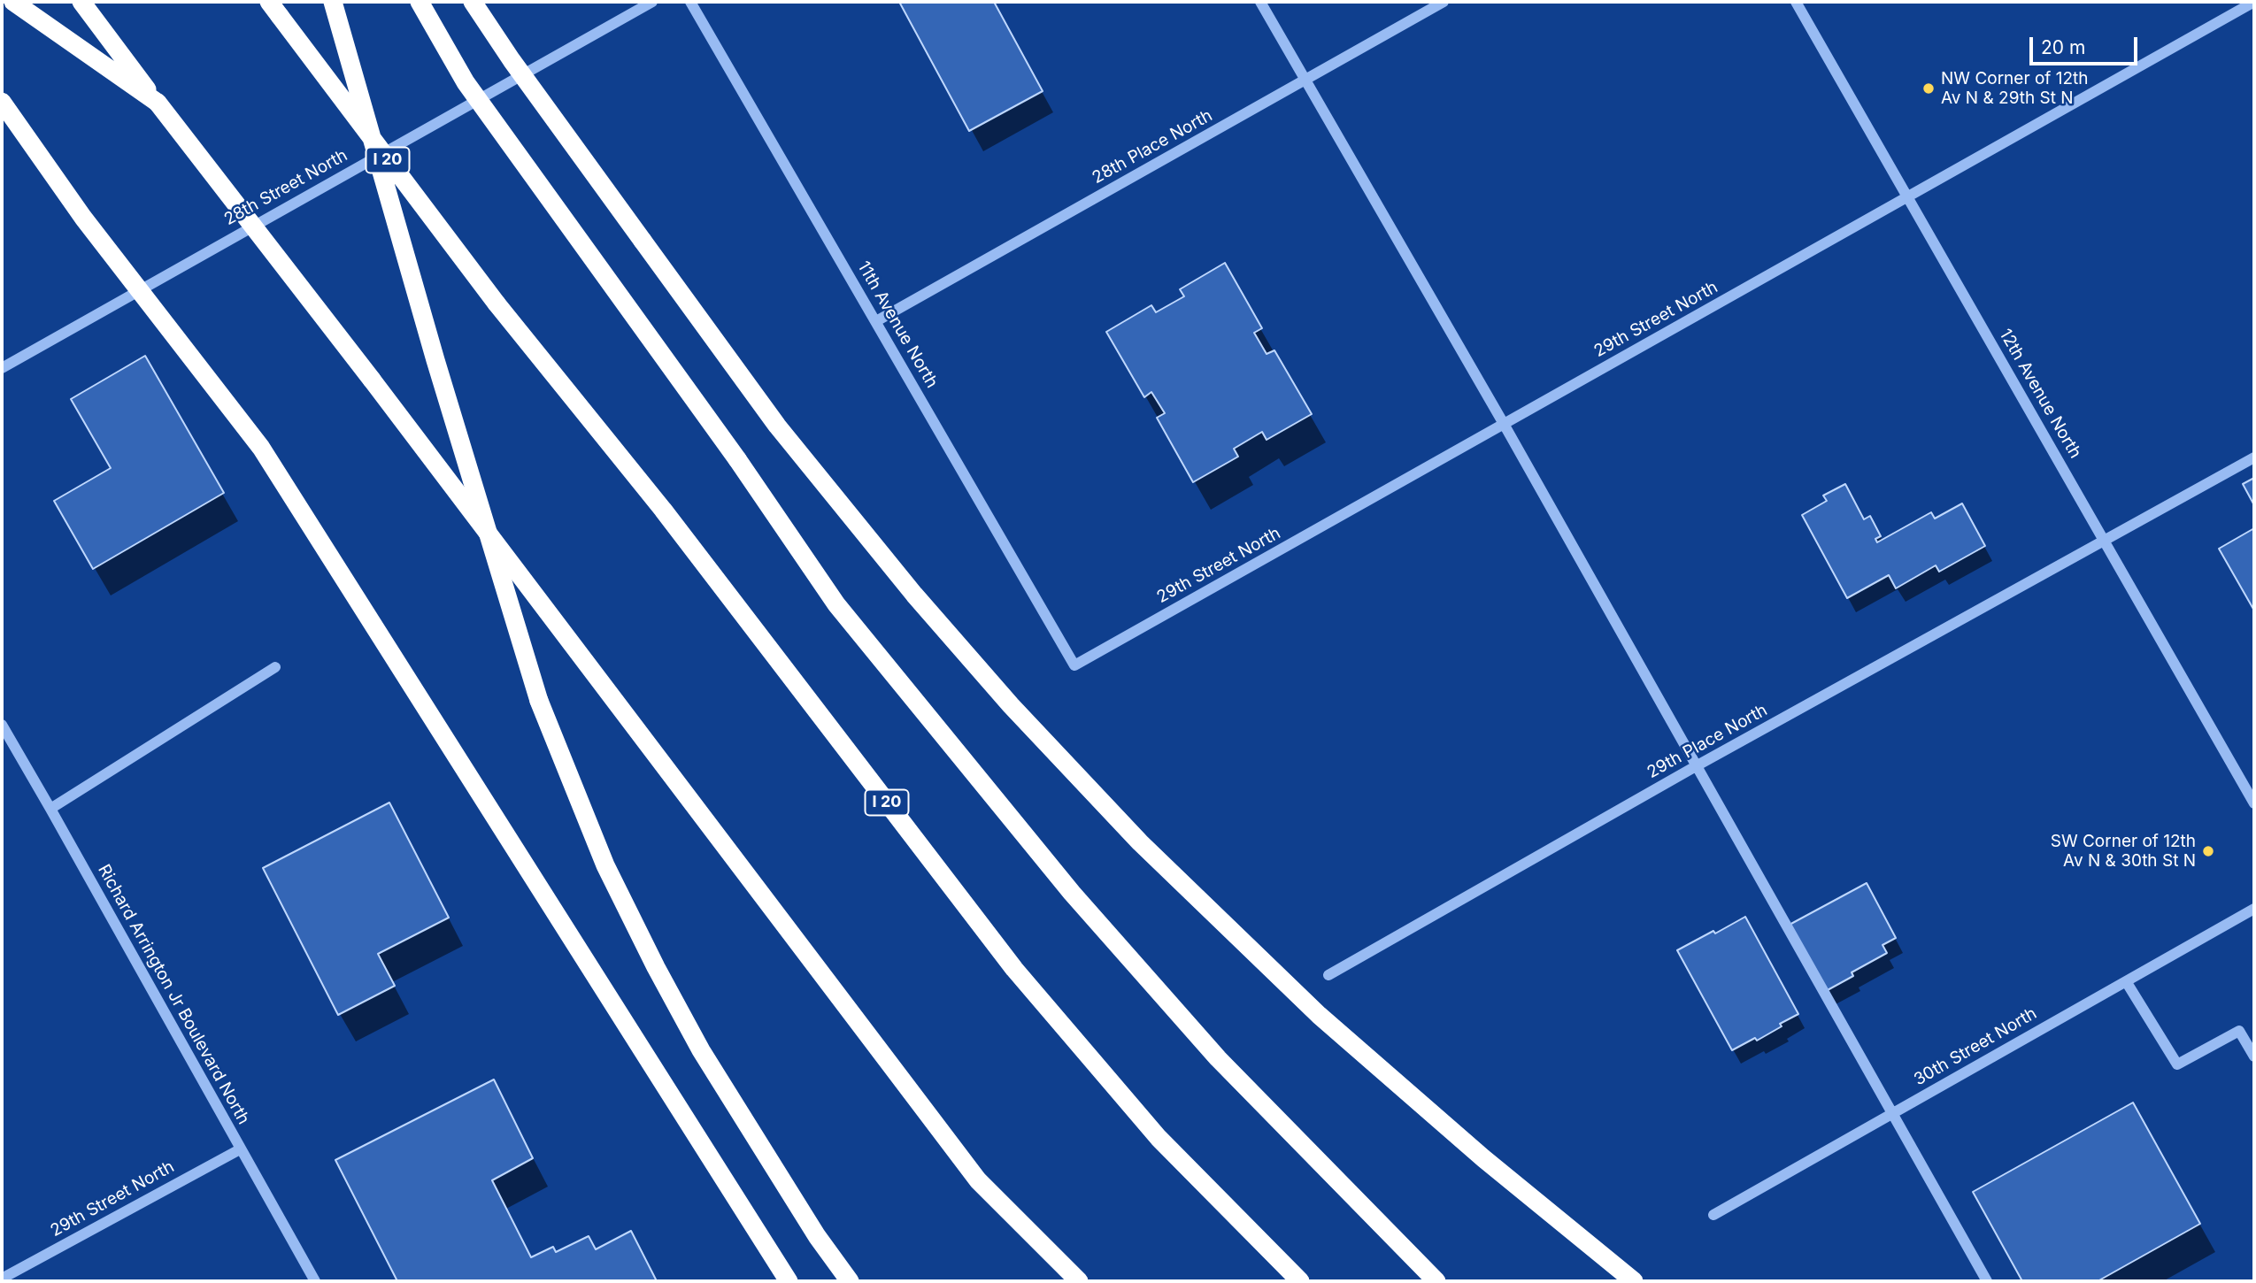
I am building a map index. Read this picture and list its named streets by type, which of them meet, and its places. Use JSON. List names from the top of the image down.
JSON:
{
  "streets": {
    "highway": ["I 20"],
    "street": [
      "28th Place North",
      "28th Street North",
      "29th Street North",
      "11th Avenue North",
      "12th Avenue North",
      "29th Place North",
      "Richard Arrington Jr Boulevard North",
      "30th Street North"
    ]
  },
  "crossings": [
    ["28th Place North", "11th Avenue North"],
    ["29th Street North", "11th Avenue North"],
    ["29th Street North", "12th Avenue North"],
    ["29th Street North", "Richard Arrington Jr Boulevard North"],
    ["12th Avenue North", "29th Place North"]
  ],
  "places": ["NW Corner of 12th Av N & 29th St N", "SW Corner of 12th Av N & 30th St N"],
  "scale_bar": "20 m"
}
